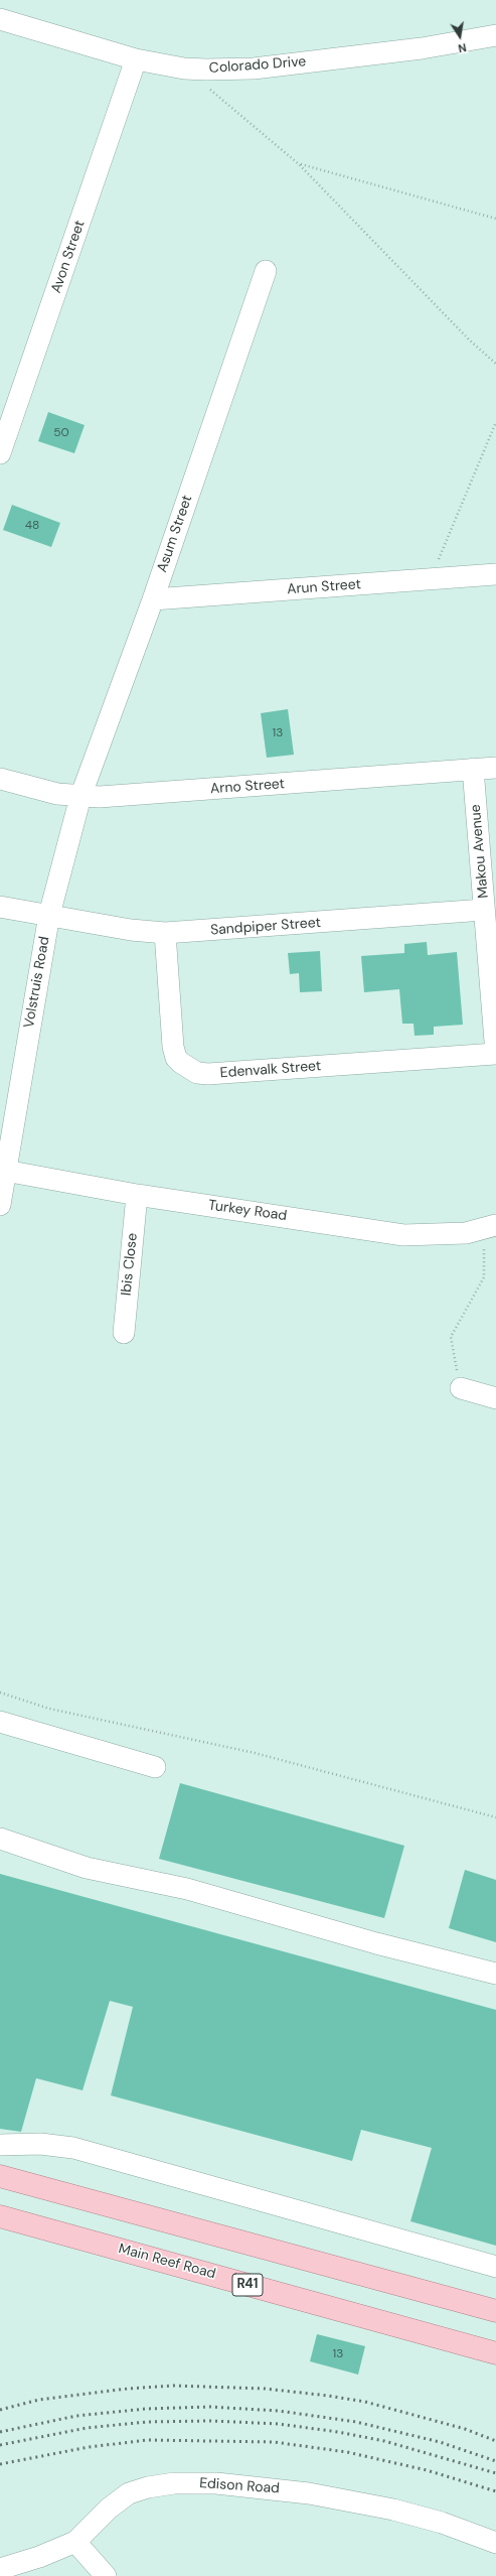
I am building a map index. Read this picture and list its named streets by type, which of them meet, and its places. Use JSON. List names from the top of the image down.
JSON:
{
  "streets": {
    "main road": ["Main Reef Road", "R41"],
    "street": [
      "Colorado Drive",
      "Avon Street",
      "Asum Street",
      "Arun Street",
      "Arno Street",
      "Makou Avenue",
      "Sandpiper Street",
      "Volstruis Road",
      "Edenvalk Street",
      "Turkey Road",
      "Ibis Close",
      "Edison Road"
    ]
  },
  "crossings": [
    ["Colorado Drive", "Avon Street"],
    ["Asum Street", "Arun Street"],
    ["Asum Street", "Arno Street"],
    ["Asum Street", "Volstruis Road"],
    ["Arno Street", "Makou Avenue"],
    ["Arno Street", "Volstruis Road"],
    ["Makou Avenue", "Sandpiper Street"],
    ["Makou Avenue", "Edenvalk Street"],
    ["Sandpiper Street", "Volstruis Road"],
    ["Sandpiper Street", "Edenvalk Street"],
    ["Volstruis Road", "Turkey Road"],
    ["Turkey Road", "Ibis Close"]
  ],
  "house_numbers": [
    "50",
    "48",
    "13",
    "13"
  ],
  "north": "bottom"
}
